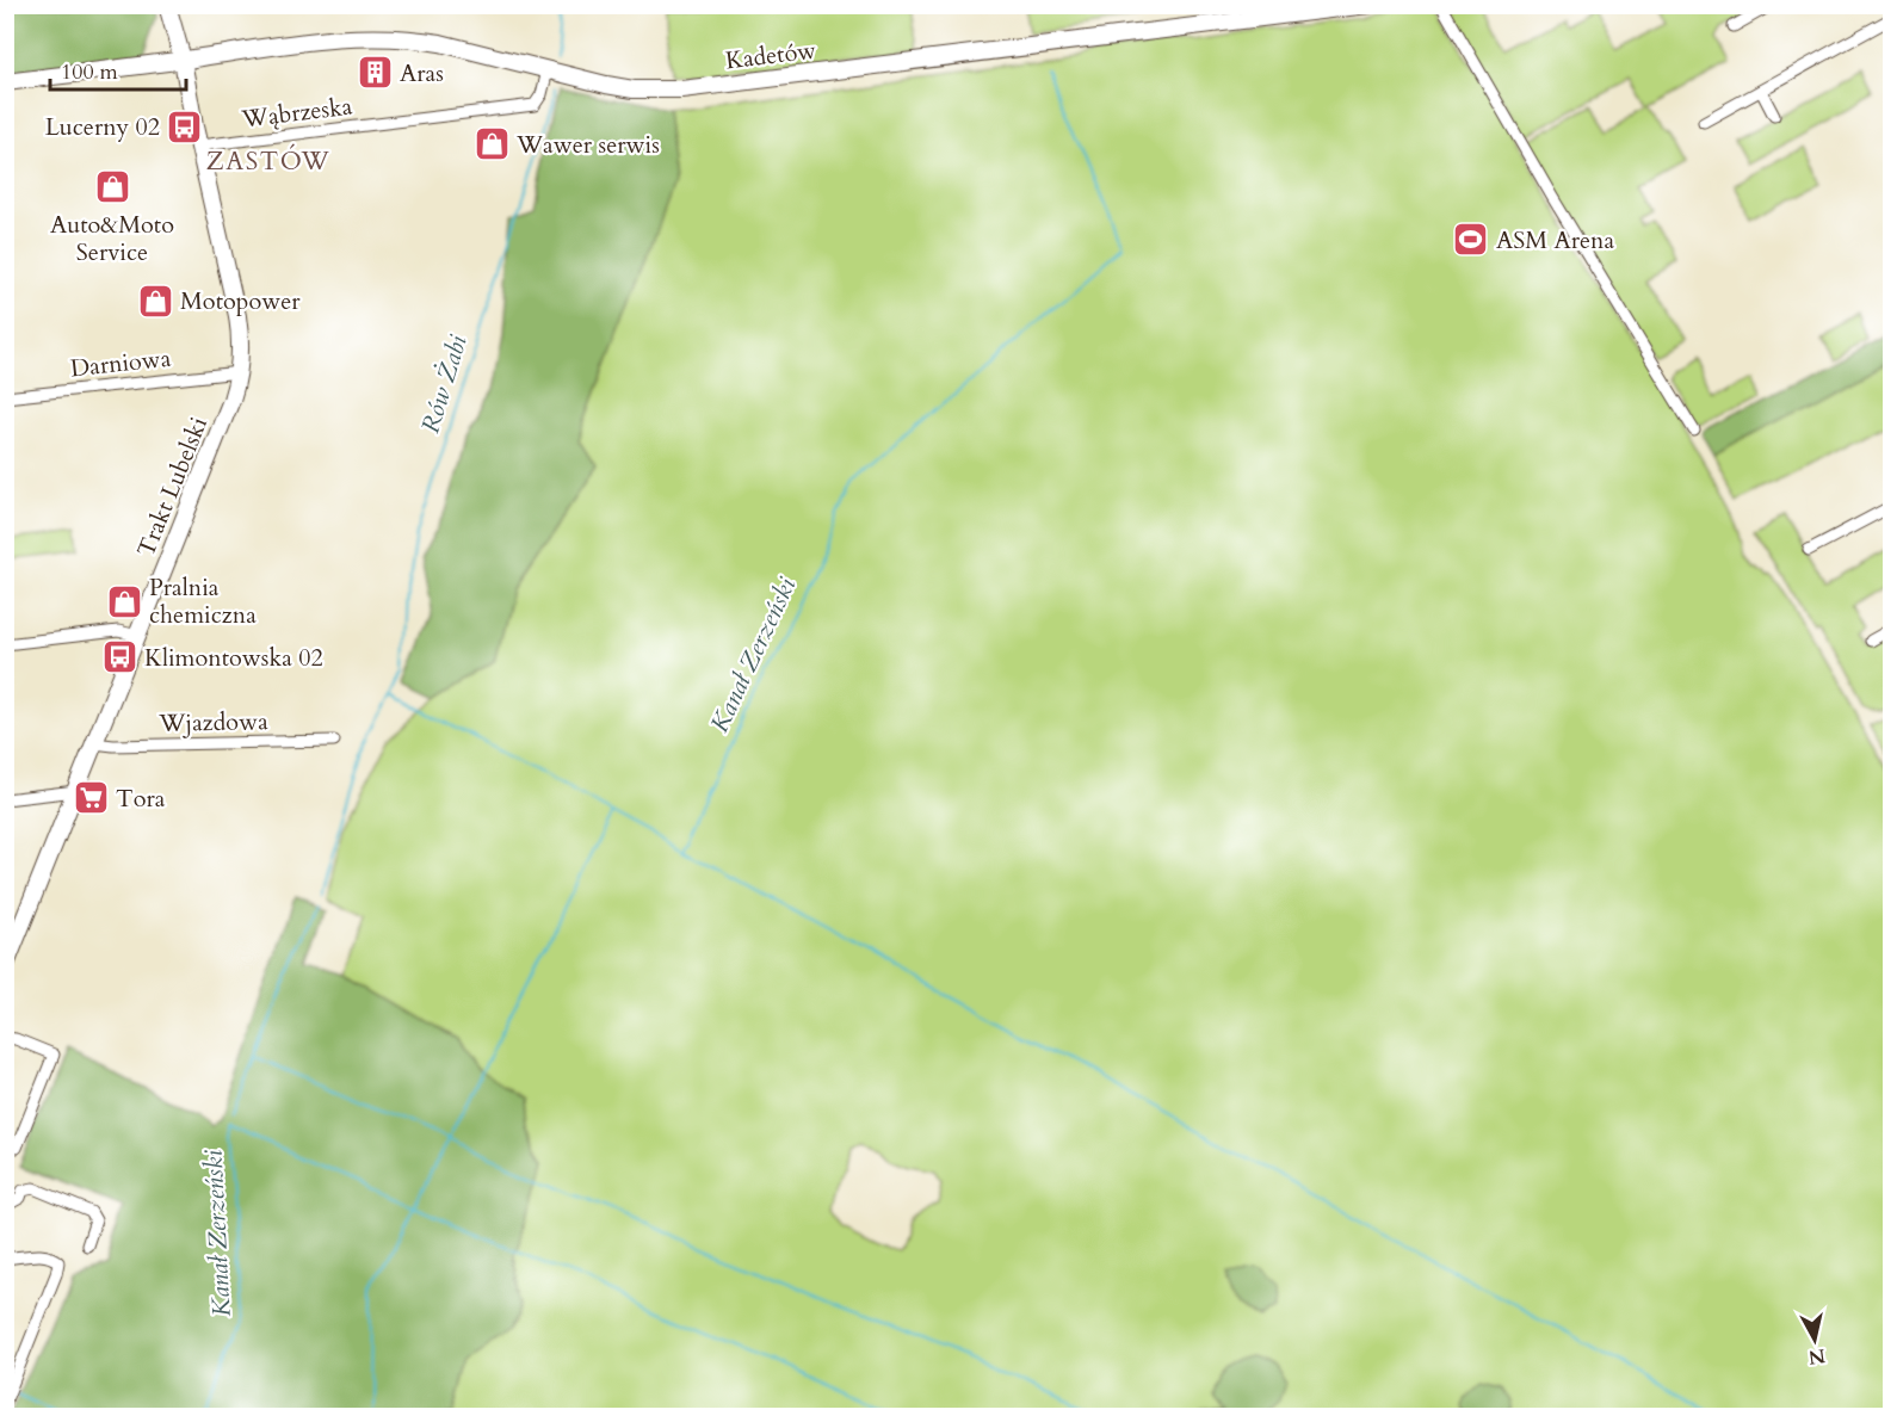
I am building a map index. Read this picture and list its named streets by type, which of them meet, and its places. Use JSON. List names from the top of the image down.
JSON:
{
  "streets": {
    "street": [
      "Kadetów",
      "Wąbrzeska",
      "Darniowa",
      "Trakt Lubelski",
      "Wjazdowa"
    ]
  },
  "crossings": [
    ["Kadetów", "Wąbrzeska"],
    ["Kadetów", "Trakt Lubelski"],
    ["Wąbrzeska", "Trakt Lubelski"],
    ["Darniowa", "Trakt Lubelski"],
    ["Trakt Lubelski", "Wjazdowa"]
  ],
  "districts": ["ZASTÓW"],
  "water": ["Rów Żabi", "Kanał Zerzeński"],
  "places": {
    "building": ["Aras"],
    "bus stop": ["Lucerny 02", "Klimontowska 02"],
    "shop": [
      "Wawer serwis",
      "Auto&Moto Service",
      "Motopower",
      "Pralnia chemiczna"
    ],
    "sports": ["ASM Arena"],
    "supermarket": ["Tora"]
  },
  "scale_bar": "100 m",
  "north": "bottom"
}
